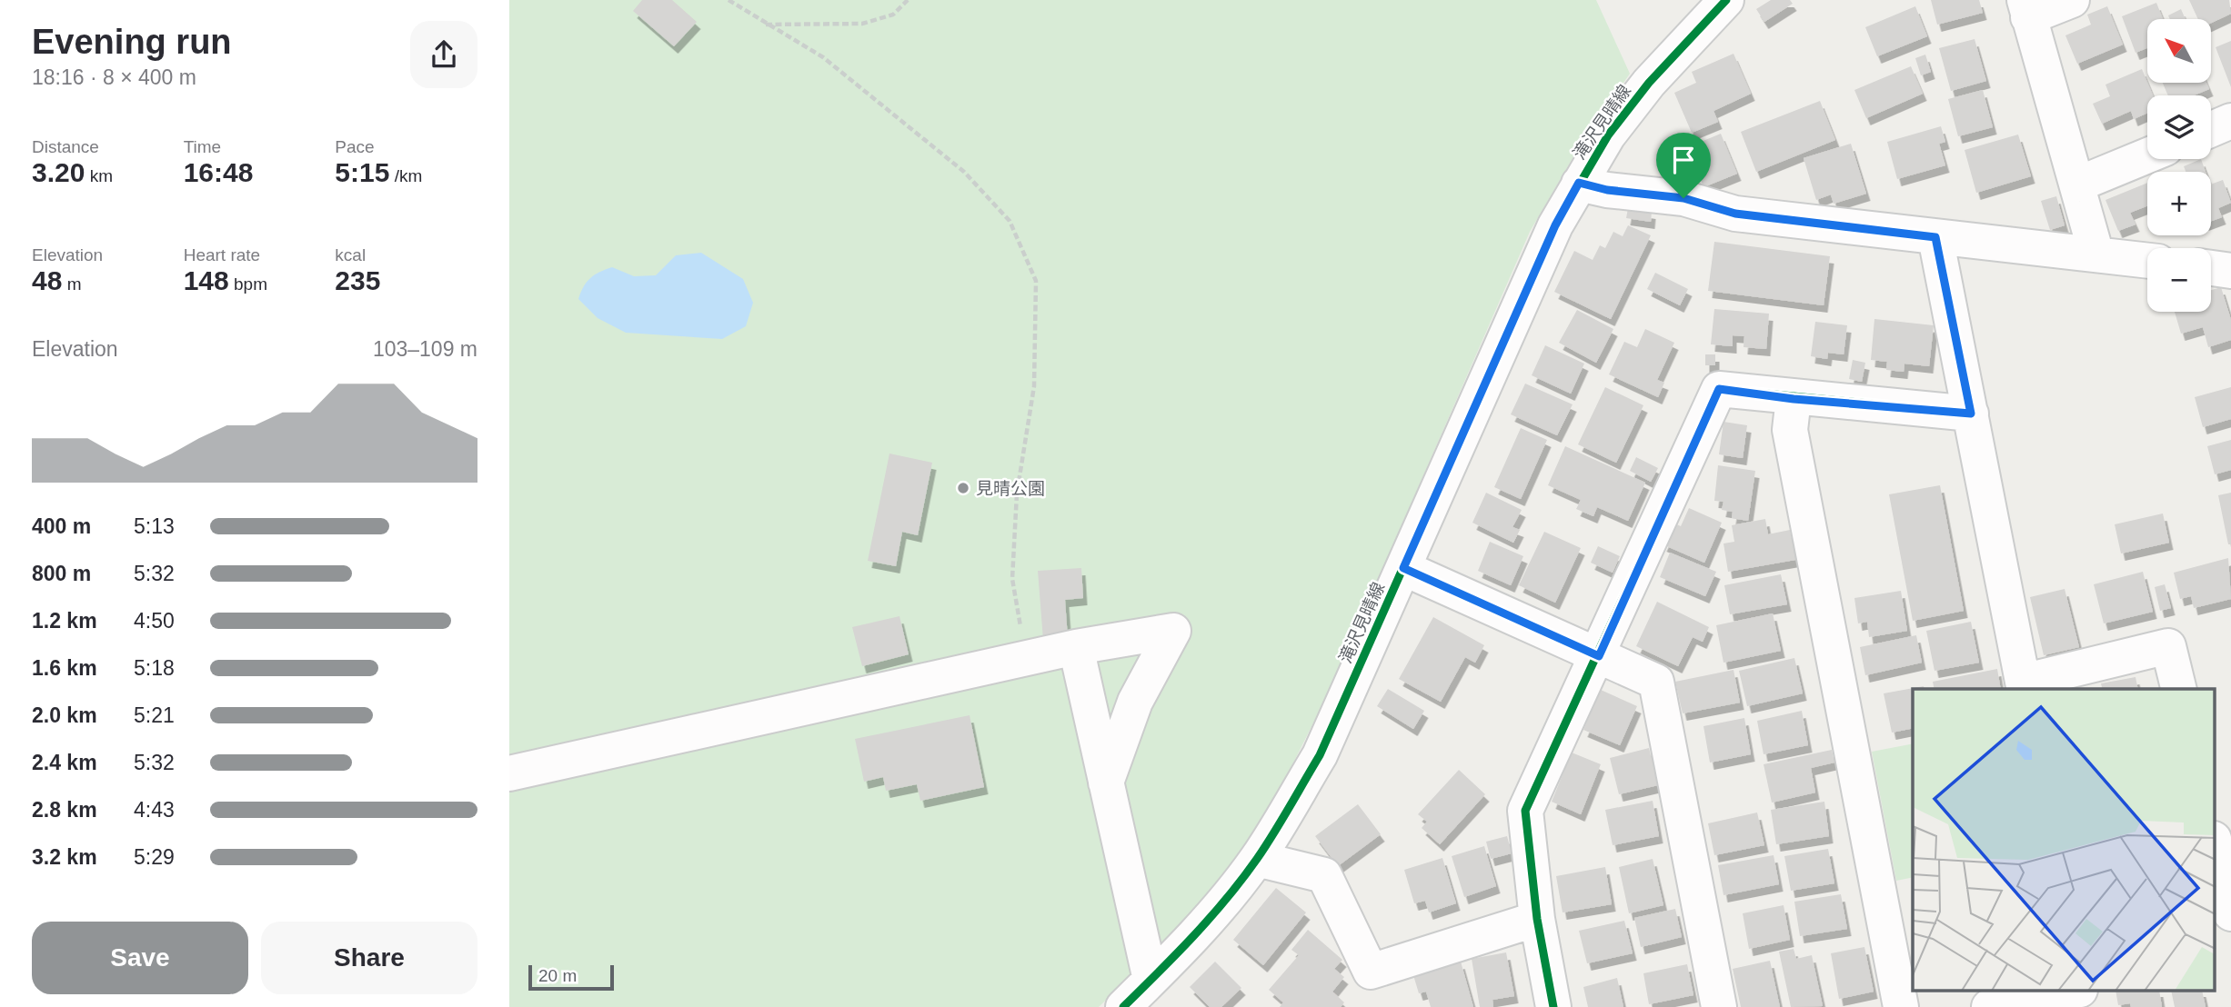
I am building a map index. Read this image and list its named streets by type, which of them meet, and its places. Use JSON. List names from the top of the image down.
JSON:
{
  "streets": {
    "street": ["滝沢見晴線"]
  },
  "places": ["見晴公園"],
  "scale_bar": "20 m",
  "north": "top left",
  "page": {
    "heading": ["Evening run", "18:16 · 8 × 400 m"],
    "map_buttons": ["+", "−"],
    "stats": [
      ["Distance", "3.20 km"],
      ["Time", "16:48"],
      ["Pace", "5:15 /km"],
      ["Elevation", "48 m"],
      ["Heart rate", "148 bpm"],
      ["kcal", "235"]
    ],
    "chart": ["Elevation", "103–109 m"],
    "list": [
      {
        "name": "400 m",
        "note": "5:13"
      },
      {
        "name": "800 m",
        "note": "5:32"
      },
      {
        "name": "1.2 km",
        "note": "4:50"
      },
      {
        "name": "1.6 km",
        "note": "5:18"
      },
      {
        "name": "2.0 km",
        "note": "5:21"
      },
      {
        "name": "2.4 km",
        "note": "5:32"
      },
      {
        "name": "2.8 km",
        "note": "4:43"
      },
      {
        "name": "3.2 km",
        "note": "5:29"
      }
    ],
    "buttons": ["Save", "Share"],
    "scale": "20 m"
  }
}
